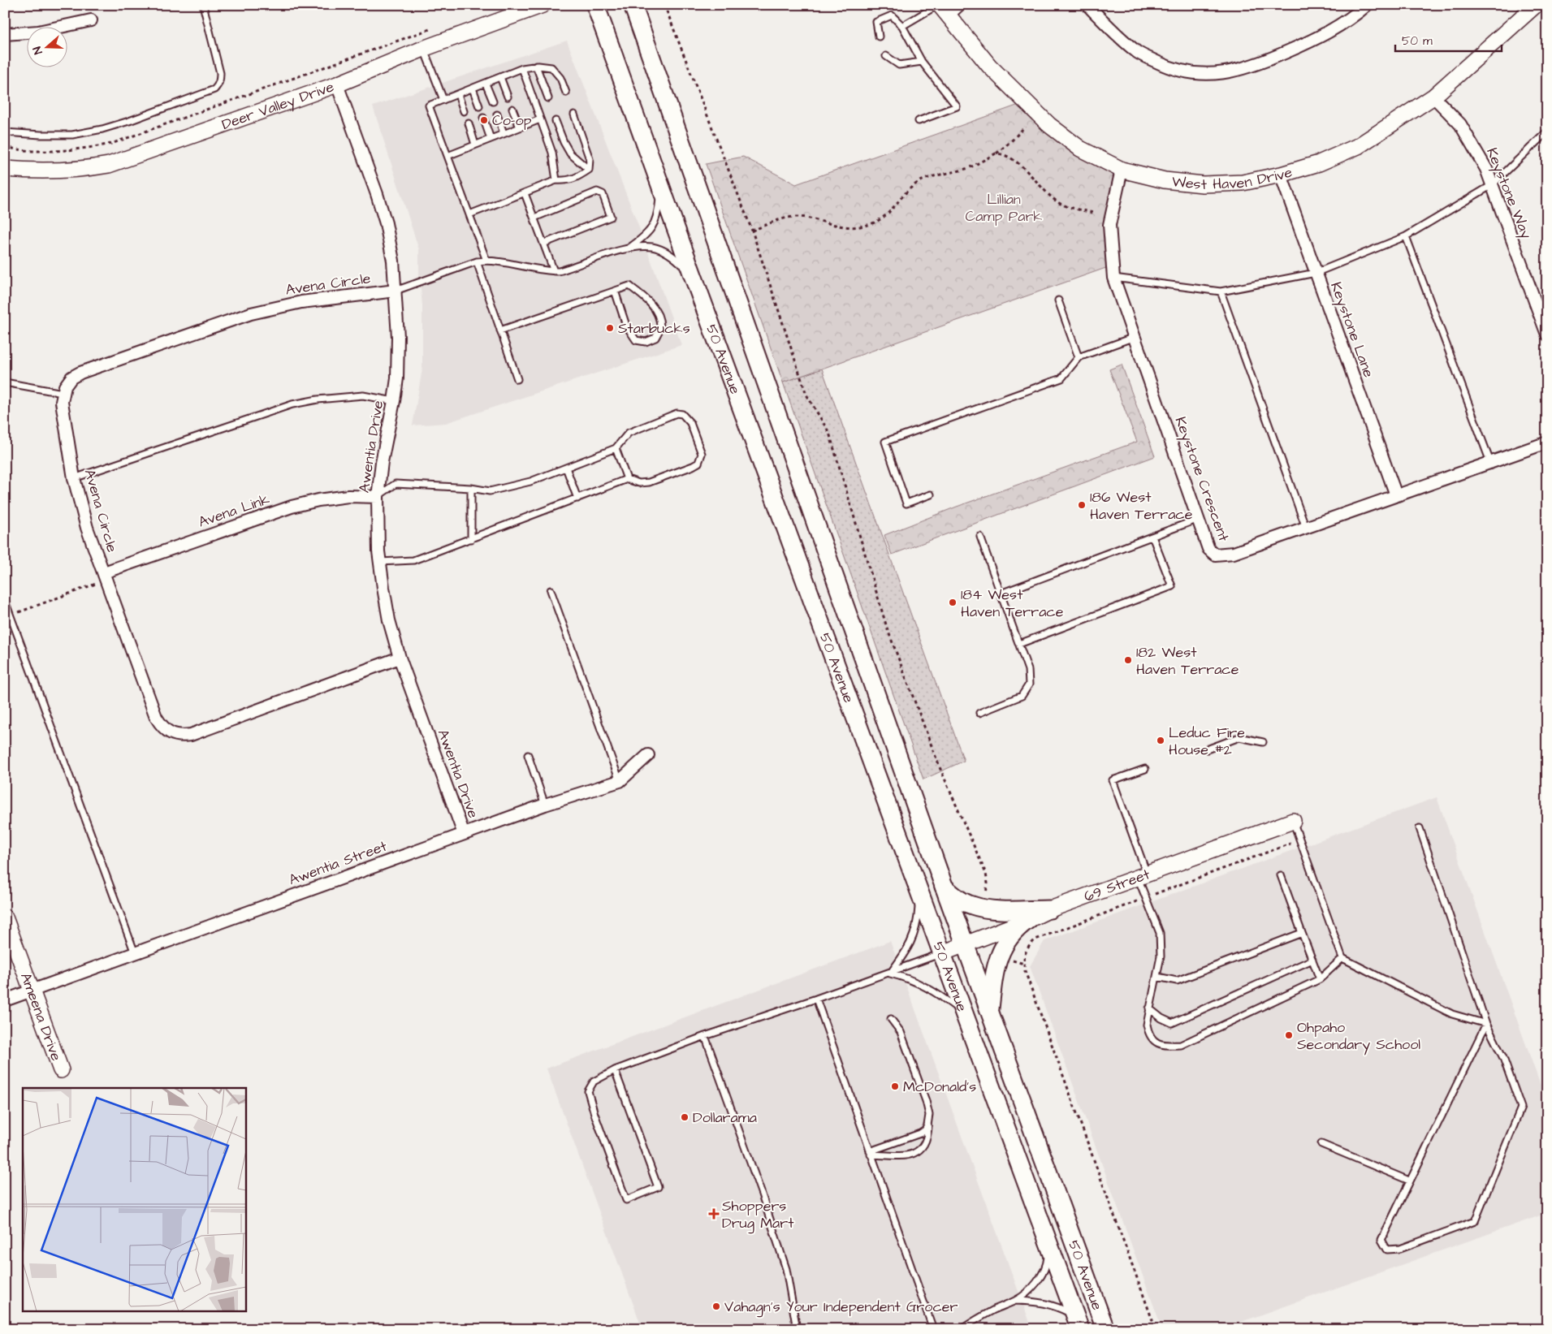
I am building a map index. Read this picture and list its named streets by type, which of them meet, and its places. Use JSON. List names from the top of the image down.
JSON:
{
  "streets": {
    "main road": ["50 Avenue"],
    "street": [
      "Deer Valley Drive",
      "West Haven Drive",
      "Keystone Way",
      "Avena Circle",
      "Keystone Lane",
      "Awentia Drive",
      "Keystone Crescent",
      "Avena Link",
      "Awentia Street",
      "69 Street",
      "Ameena Drive"
    ]
  },
  "crossings": [
    ["Deer Valley Drive", "Awentia Drive"],
    ["West Haven Drive", "Keystone Way"],
    ["West Haven Drive", "Keystone Lane"],
    ["West Haven Drive", "Keystone Crescent"],
    ["Avena Circle", "Awentia Drive"],
    ["Avena Circle", "Avena Link"],
    ["Keystone Lane", "Keystone Crescent"],
    ["50 Avenue", "69 Street"],
    ["Awentia Drive", "Avena Link"],
    ["Awentia Drive", "Awentia Street"],
    ["Awentia Street", "Ameena Drive"]
  ],
  "parks": ["Lillian Camp Park"],
  "places": {
    "other": [
      "Co-op",
      "Starbucks",
      "186 West Haven Terrace",
      "184 West Haven Terrace",
      "182 West Haven Terrace",
      "Leduc Fire House #2",
      "Ohpaho Secondary School",
      "McDonald's",
      "Dollarama",
      "Vahagn's Your Independent Grocer"
    ],
    "health": ["Shoppers Drug Mart"]
  },
  "scale_bar": "50 m",
  "north": "left"
}
